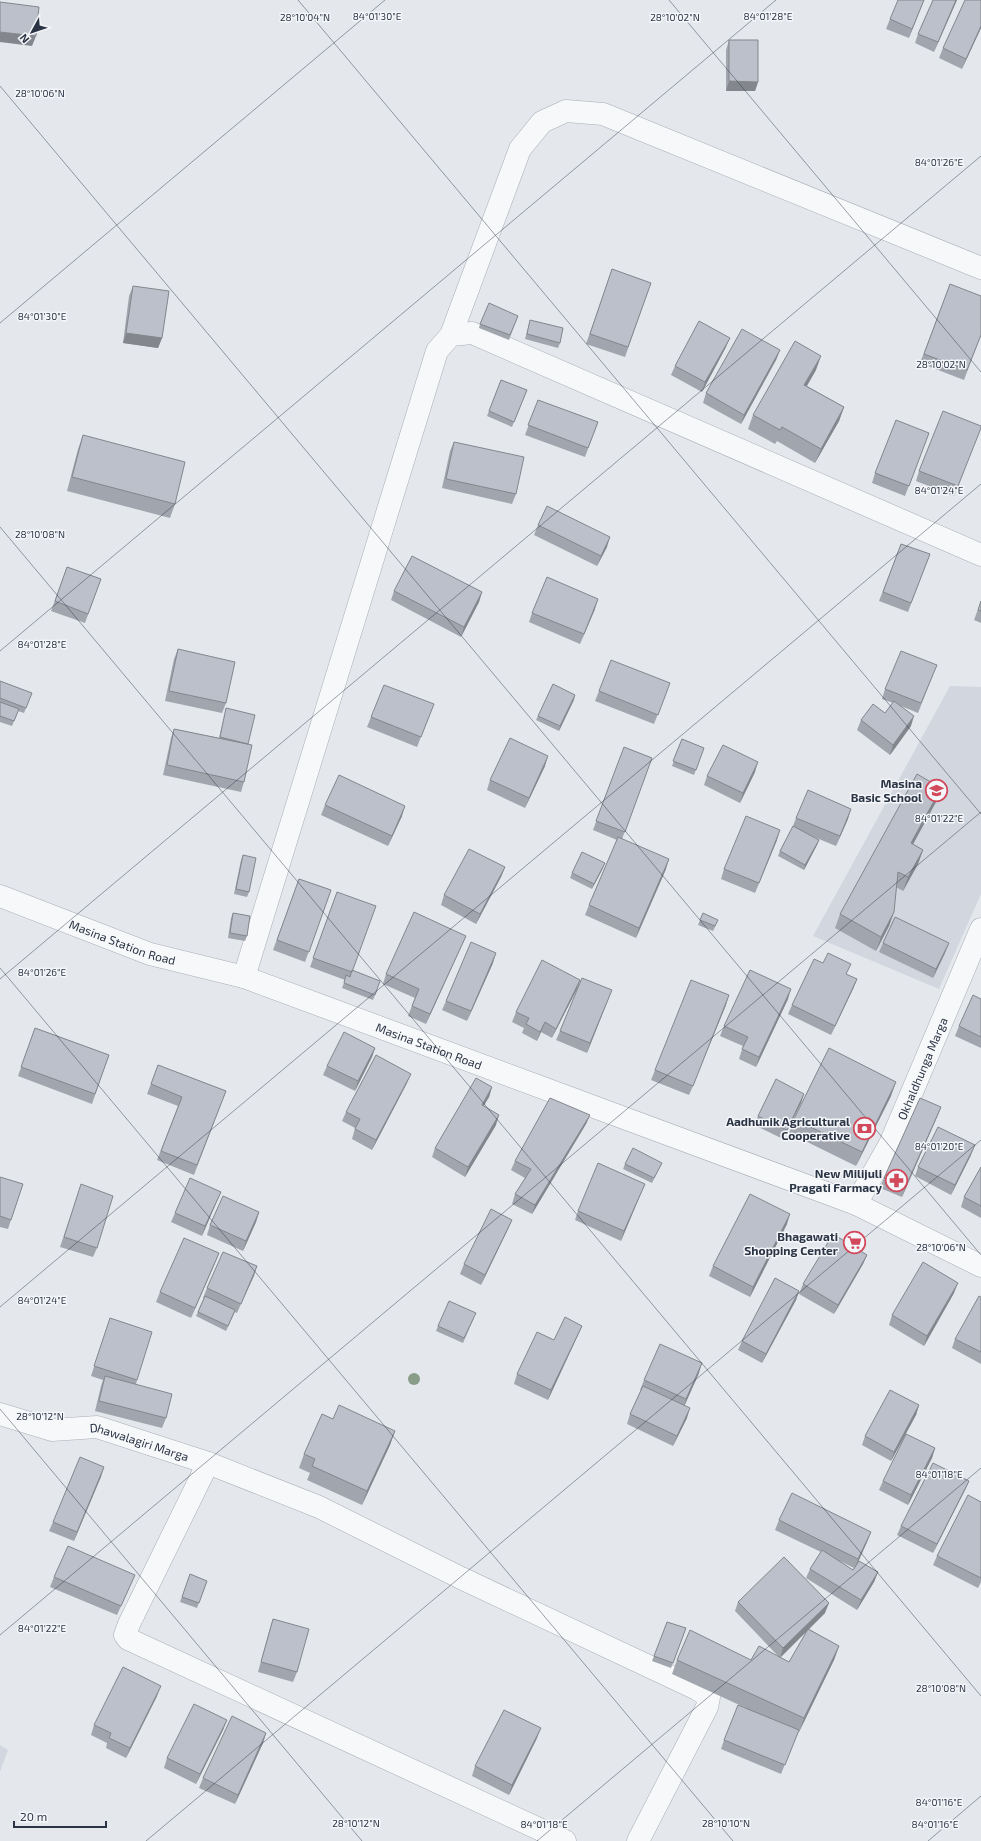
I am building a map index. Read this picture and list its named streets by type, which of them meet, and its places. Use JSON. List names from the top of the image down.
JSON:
{
  "streets": {
    "street": ["Masina Station Road", "Okhaldhunga Marga", "Dhawalagiri Marga"]
  },
  "crossings": [
    ["Masina Station Road", "Okhaldhunga Marga"]
  ],
  "places": {
    "school or university": ["Masina Basic School"],
    "bank": ["Aadhunik Agricultural Cooperative"],
    "pharmacy": ["New Milijuli Pragati Farmacy"],
    "supermarket": ["Bhagawati Shopping Center"]
  },
  "scale_bar": "20 m",
  "north": "bottom left",
  "coordinates": [
    "84°01'30\"E",
    "84°01'28\"E",
    "28°10'04\"N",
    "28°10'02\"N",
    "28°10'06\"N",
    "84°01'26\"E",
    "84°01'24\"E",
    "28°10'08\"N",
    "84°01'22\"E",
    "84°01'20\"E",
    "28°10'12\"N",
    "84°01'18\"E",
    "84°01'16\"E",
    "28°10'10\"N"
  ]
}
